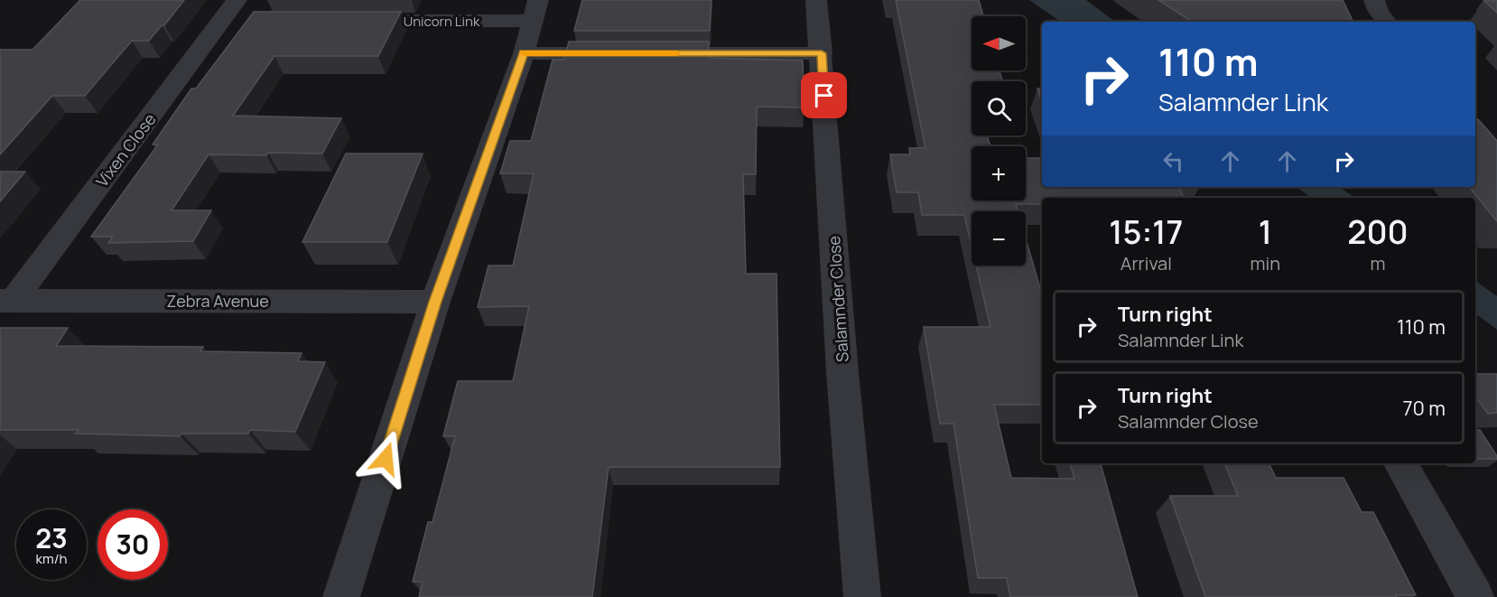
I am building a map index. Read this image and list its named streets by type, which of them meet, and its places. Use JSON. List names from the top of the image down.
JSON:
{
  "streets": {
    "street": [
      "Unicorn Link",
      "Vixen Close",
      "Salamnder Close",
      "Zebra Avenue"
    ]
  },
  "crossings": [
    ["Vixen Close", "Zebra Avenue"]
  ],
  "north": "left",
  "page": {
    "map_buttons": ["+", "−"],
    "turn": ["110 m", "Salamnder Link"],
    "eta": [
      "15:17",
      "Arrival",
      "1",
      "min",
      "200",
      "m"
    ],
    "list": [
      {
        "name": "Turn right",
        "note": "Salamnder Link",
        "value": "110 m"
      },
      {
        "name": "Turn right",
        "note": "Salamnder Close",
        "value": "70 m"
      }
    ],
    "speed": "23 km/h",
    "limit": "30"
  }
}
